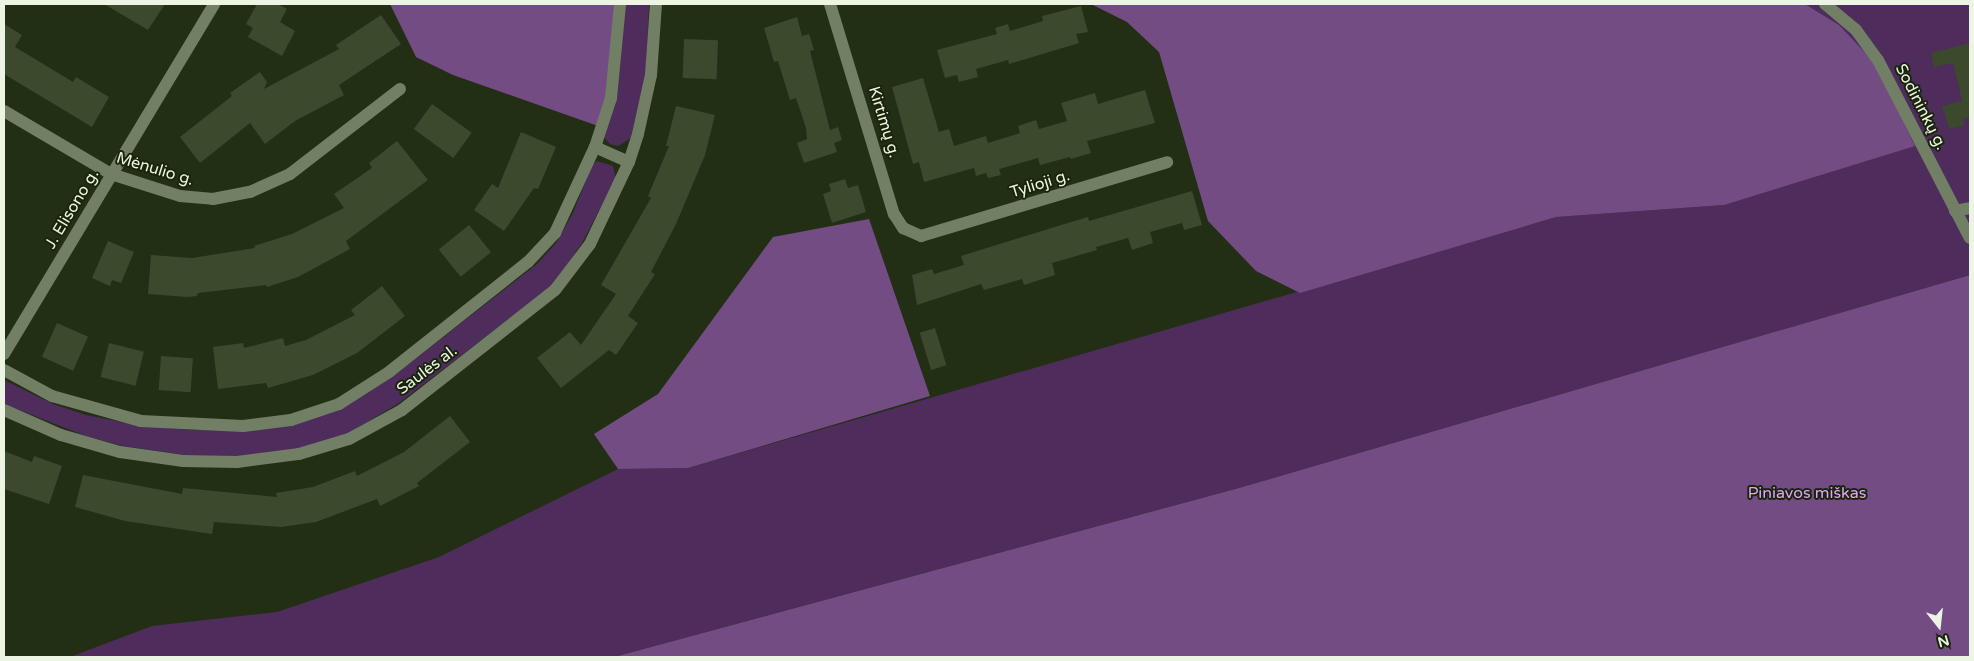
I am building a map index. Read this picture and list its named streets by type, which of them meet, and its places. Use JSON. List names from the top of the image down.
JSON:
{
  "streets": {
    "street": [
      "Sodininkų g.",
      "Kirtimų g.",
      "Mėnulio g.",
      "Tylioji g.",
      "J. Elisono g.",
      "Saulės al."
    ]
  },
  "crossings": [
    ["Kirtimų g.", "Tylioji g."],
    ["Mėnulio g.", "J. Elisono g."]
  ],
  "parks": ["Piniavos miškas"],
  "north": "bottom"
}
